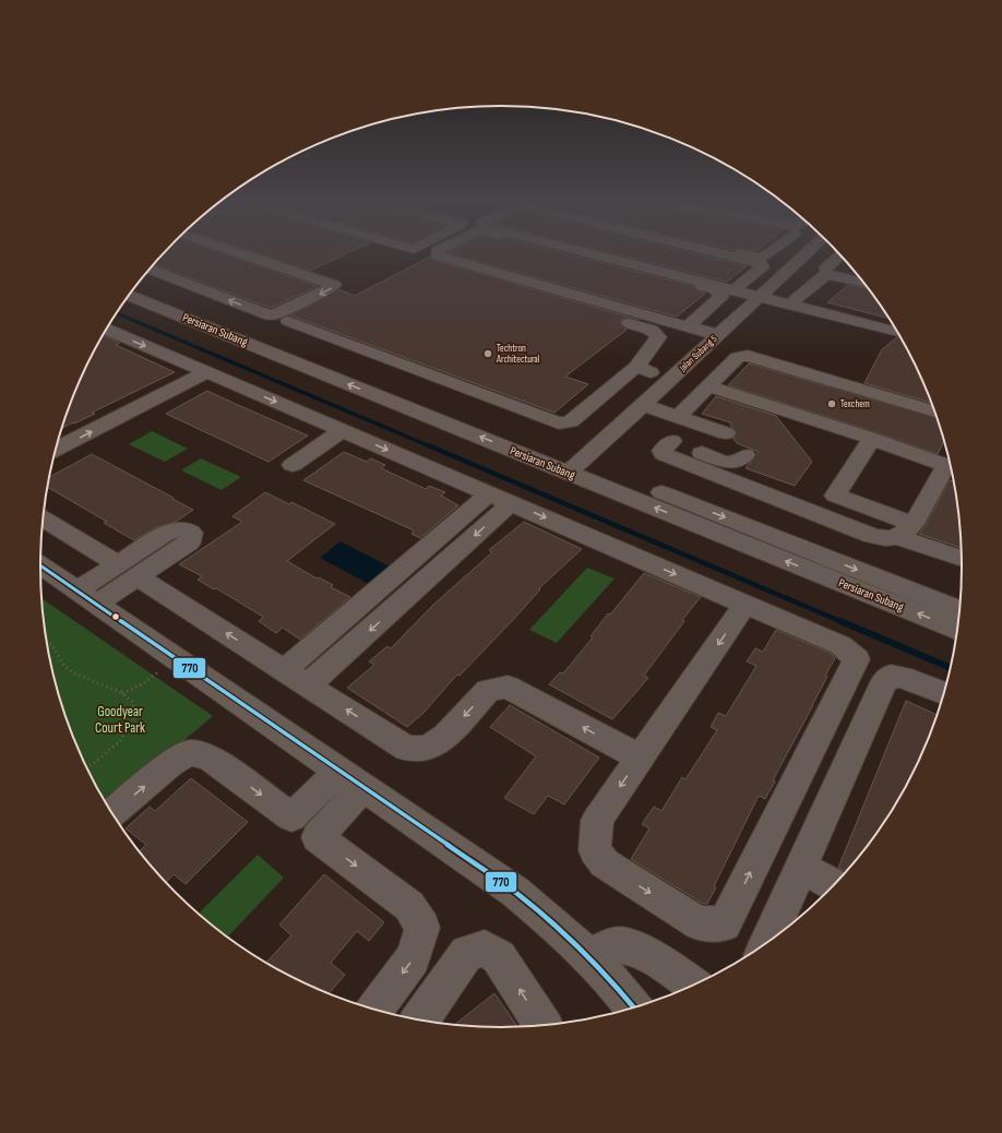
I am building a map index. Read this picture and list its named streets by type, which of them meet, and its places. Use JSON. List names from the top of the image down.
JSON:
{
  "streets": {
    "street": ["Persiaran Subang", "Jalan Subang 5"]
  },
  "crossings": [
    ["Persiaran Subang", "Jalan Subang 5"]
  ],
  "parks": ["Goodyear Court Park"],
  "places": ["Techtron Architectural", "Texchem"],
  "lines": ["transit line 770"]
}
